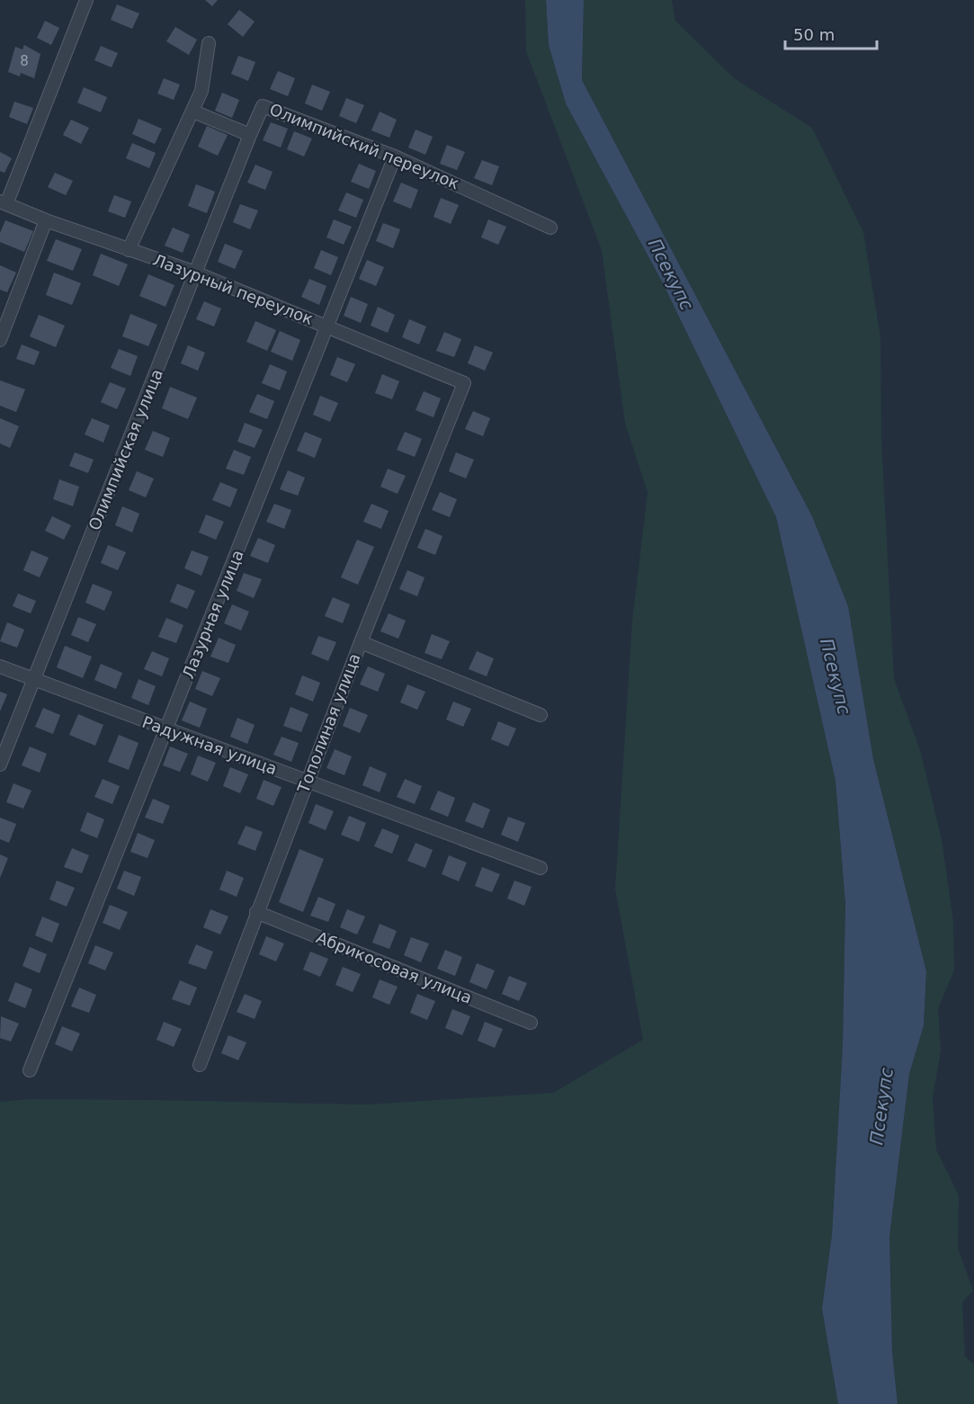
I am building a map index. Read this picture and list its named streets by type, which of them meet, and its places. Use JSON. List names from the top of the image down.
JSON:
{
  "streets": {
    "street": [
      "Олимпийский переулок",
      "Лазурный переулок",
      "Олимпийская улица",
      "Лазурная улица",
      "Тополиная улица",
      "Радужная улица",
      "Абрикосовая улица"
    ]
  },
  "crossings": [
    ["Олимпийский переулок", "Олимпийская улица"],
    ["Олимпийский переулок", "Лазурная улица"],
    ["Лазурный переулок", "Олимпийская улица"],
    ["Лазурный переулок", "Лазурная улица"],
    ["Лазурный переулок", "Тополиная улица"],
    ["Олимпийская улица", "Радужная улица"],
    ["Лазурная улица", "Радужная улица"],
    ["Тополиная улица", "Радужная улица"],
    ["Тополиная улица", "Абрикосовая улица"]
  ],
  "water": ["Псекупс"],
  "house_numbers": ["8"],
  "scale_bar": "50 m"
}
